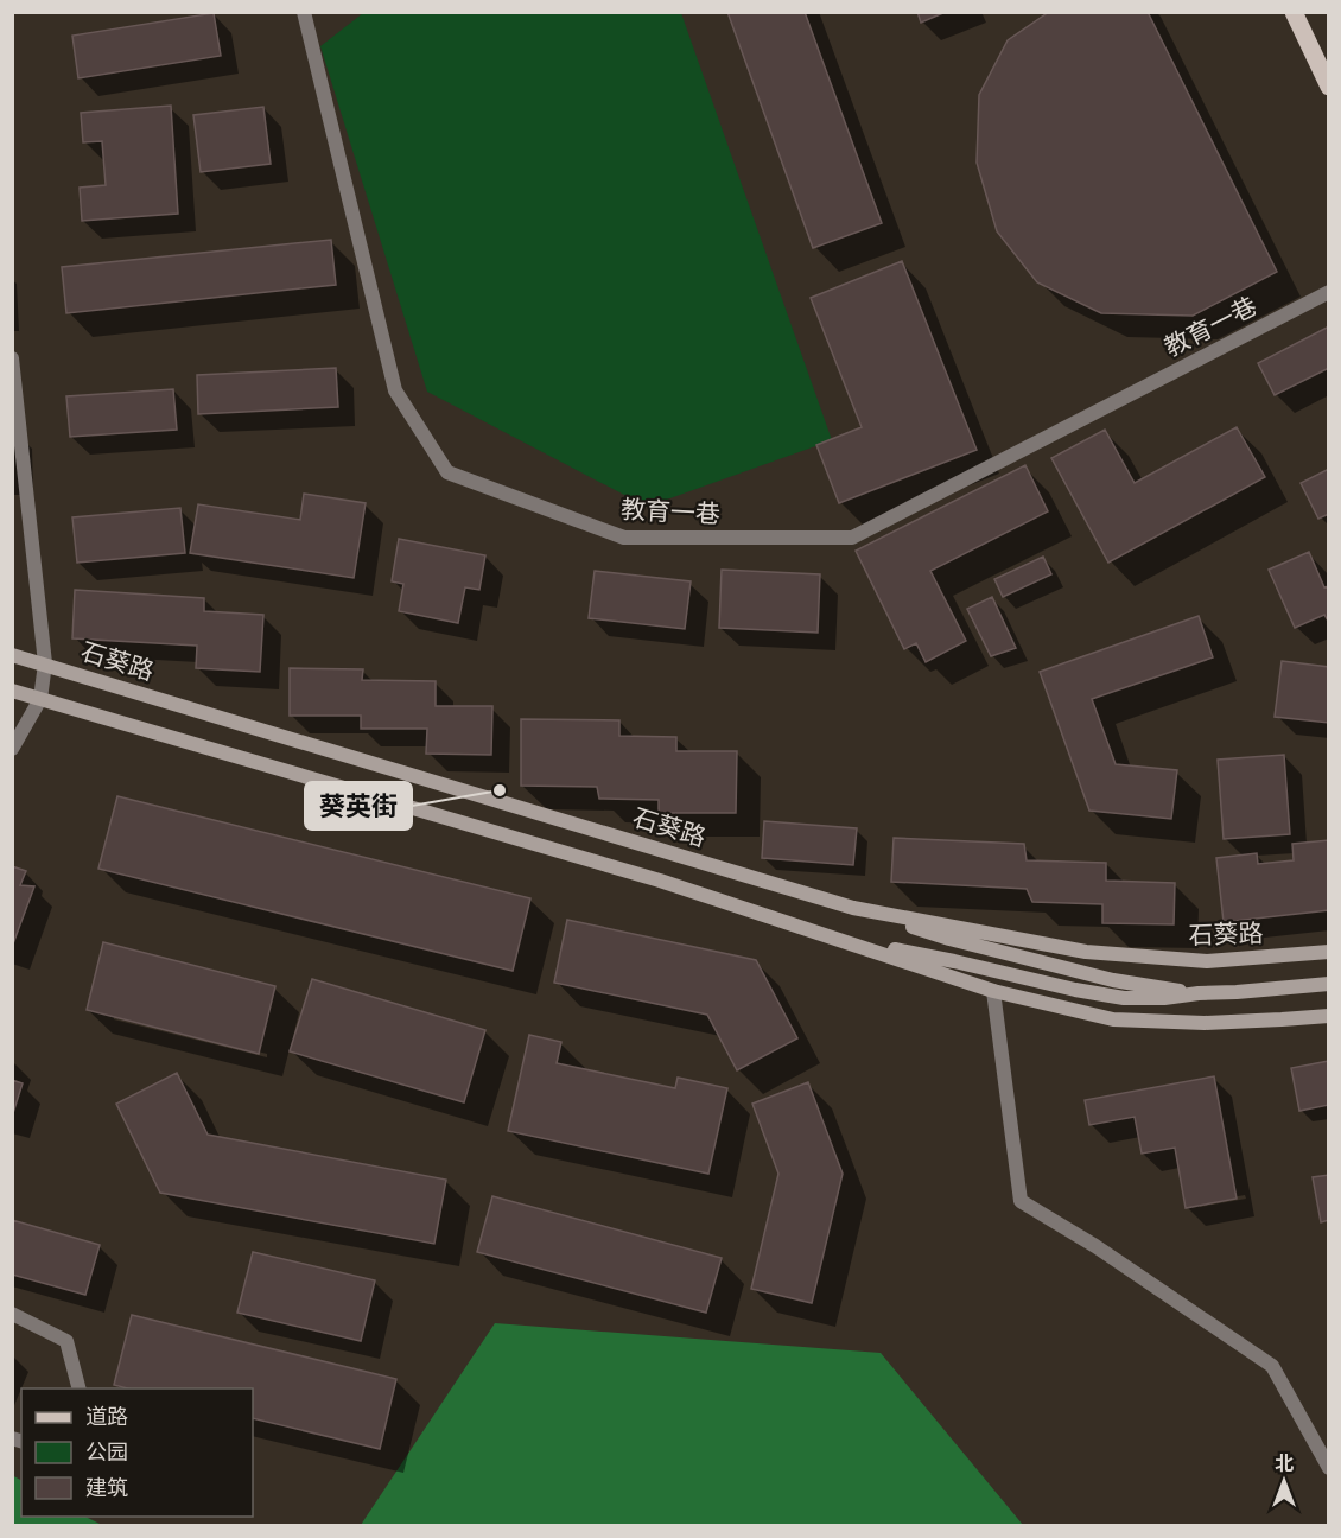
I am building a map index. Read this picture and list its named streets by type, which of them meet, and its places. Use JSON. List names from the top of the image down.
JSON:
{
  "streets": {
    "main road": ["石葵路"],
    "street": ["教育一巷"]
  },
  "places": ["葵英街"],
  "legend": ["道路", "公园", "建筑"],
  "north": "top"
}
